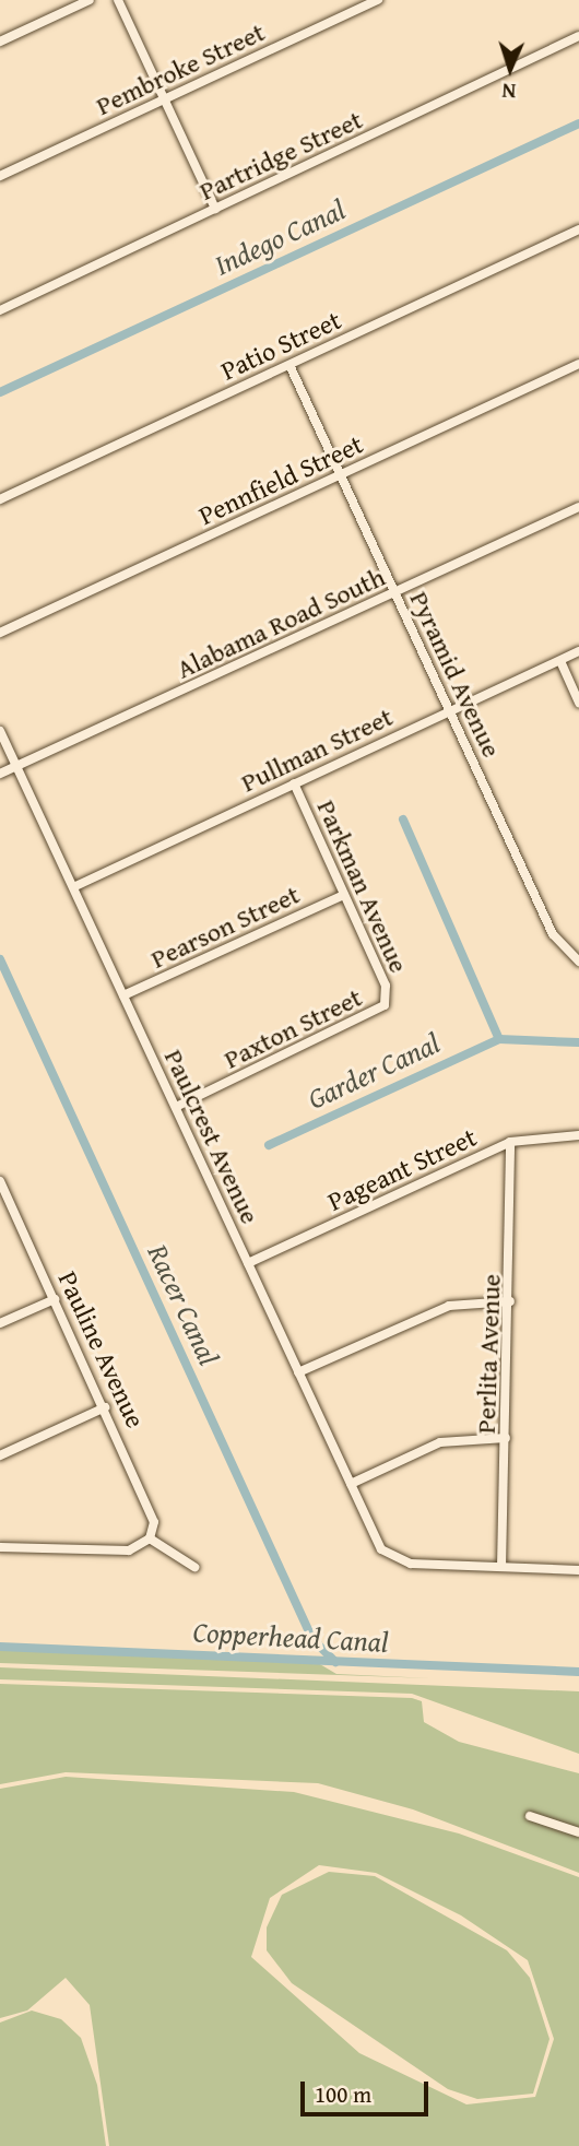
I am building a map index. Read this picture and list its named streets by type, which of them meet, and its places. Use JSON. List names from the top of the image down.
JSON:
{
  "streets": {
    "street": [
      "Pembroke Street",
      "Partridge Street",
      "Patio Street",
      "Pennfield Street",
      "Alabama Road South",
      "Pyramid Avenue",
      "Pullman Street",
      "Parkman Avenue",
      "Pearson Street",
      "Paxton Street",
      "Paulcrest Avenue",
      "Pageant Street",
      "Pauline Avenue",
      "Perlita Avenue"
    ]
  },
  "crossings": [
    ["Patio Street", "Pyramid Avenue"],
    ["Pennfield Street", "Pyramid Avenue"],
    ["Alabama Road South", "Pyramid Avenue"],
    ["Alabama Road South", "Paulcrest Avenue"],
    ["Pyramid Avenue", "Pullman Street"],
    ["Pullman Street", "Parkman Avenue"],
    ["Pullman Street", "Paulcrest Avenue"],
    ["Parkman Avenue", "Pearson Street"],
    ["Parkman Avenue", "Paxton Street"],
    ["Pearson Street", "Paulcrest Avenue"],
    ["Paxton Street", "Paulcrest Avenue"],
    ["Paulcrest Avenue", "Pageant Street"],
    ["Paulcrest Avenue", "Perlita Avenue"],
    ["Pageant Street", "Perlita Avenue"]
  ],
  "water": [
    "Indego Canal",
    "Garder Canal",
    "Racer Canal",
    "Copperhead Canal"
  ],
  "scale_bar": "100 m",
  "north": "bottom"
}
